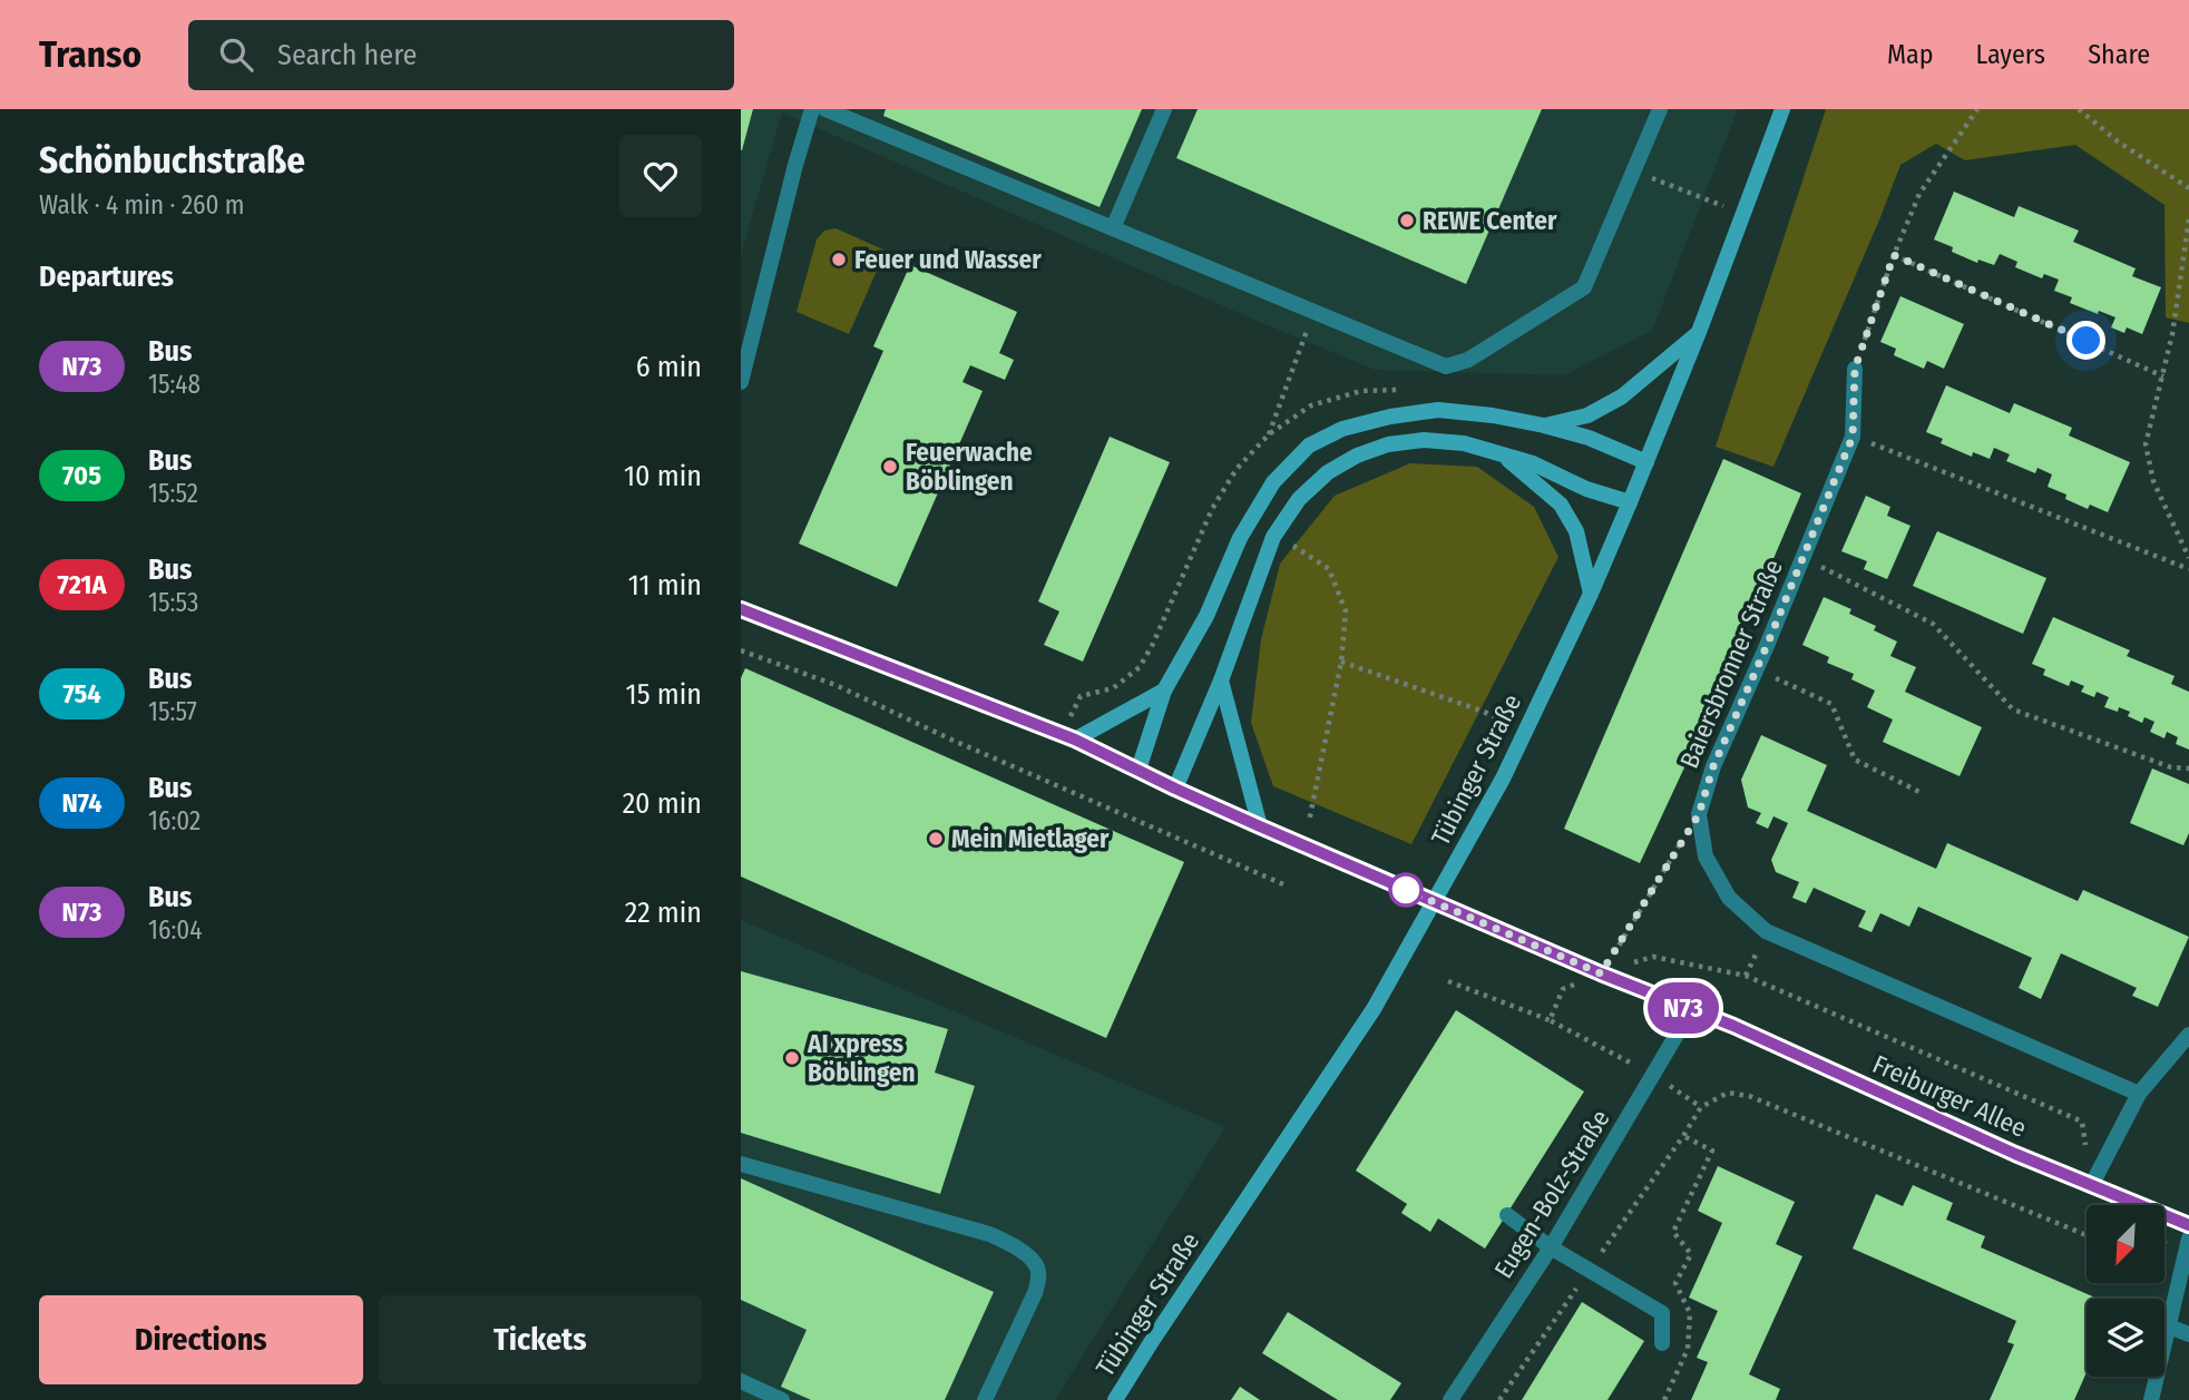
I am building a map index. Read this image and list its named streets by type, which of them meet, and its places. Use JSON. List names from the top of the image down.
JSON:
{
  "streets": {
    "main road": ["Tübinger Straße"],
    "street": ["Baiersbronner Straße", "Freiburger Allee", "Eugen-Bolz-Straße"]
  },
  "crossings": [
    ["Freiburger Allee", "Eugen-Bolz-Straße"]
  ],
  "places": [
    "REWE Center",
    "Feuer und Wasser",
    "Feuerwache Böblingen",
    "Mein Mietlager",
    "AI xpress Böblingen"
  ],
  "lines": ["bus line N73"],
  "north": "bottom left",
  "page": {
    "header": "Transo",
    "search": "Search here",
    "nav": ["Map", "Layers", "Share"],
    "heading": [
      ["Schönbuchstraße", "Walk · 4 min · 260 m"],
      "Departures"
    ],
    "on_map": "N73",
    "list": [
      {
        "mark": "N73",
        "name": "Bus",
        "note": "15:48",
        "value": "6 min"
      },
      {
        "mark": "705",
        "name": "Bus",
        "note": "15:52",
        "value": "10 min"
      },
      {
        "mark": "721A",
        "name": "Bus",
        "note": "15:53",
        "value": "11 min"
      },
      {
        "mark": "754",
        "name": "Bus",
        "note": "15:57",
        "value": "15 min"
      },
      {
        "mark": "N74",
        "name": "Bus",
        "note": "16:02",
        "value": "20 min"
      },
      {
        "mark": "N73",
        "name": "Bus",
        "note": "16:04",
        "value": "22 min"
      }
    ],
    "buttons": ["Directions", "Tickets"]
  }
}
